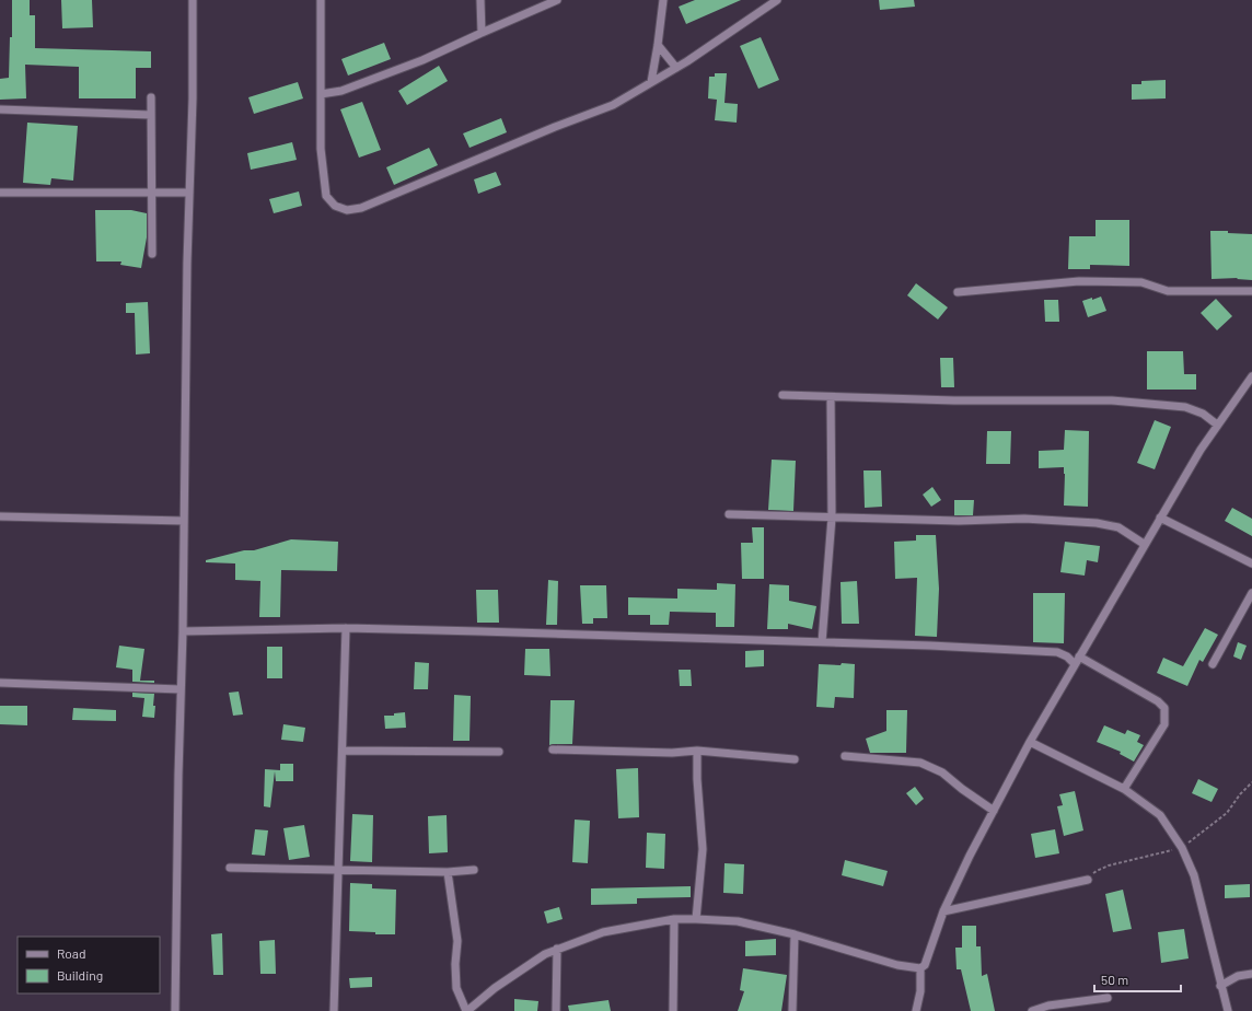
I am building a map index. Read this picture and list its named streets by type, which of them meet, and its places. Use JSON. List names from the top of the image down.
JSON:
{
  "legend": ["Road", "Building"],
  "scale_bar": "50 m"
}
